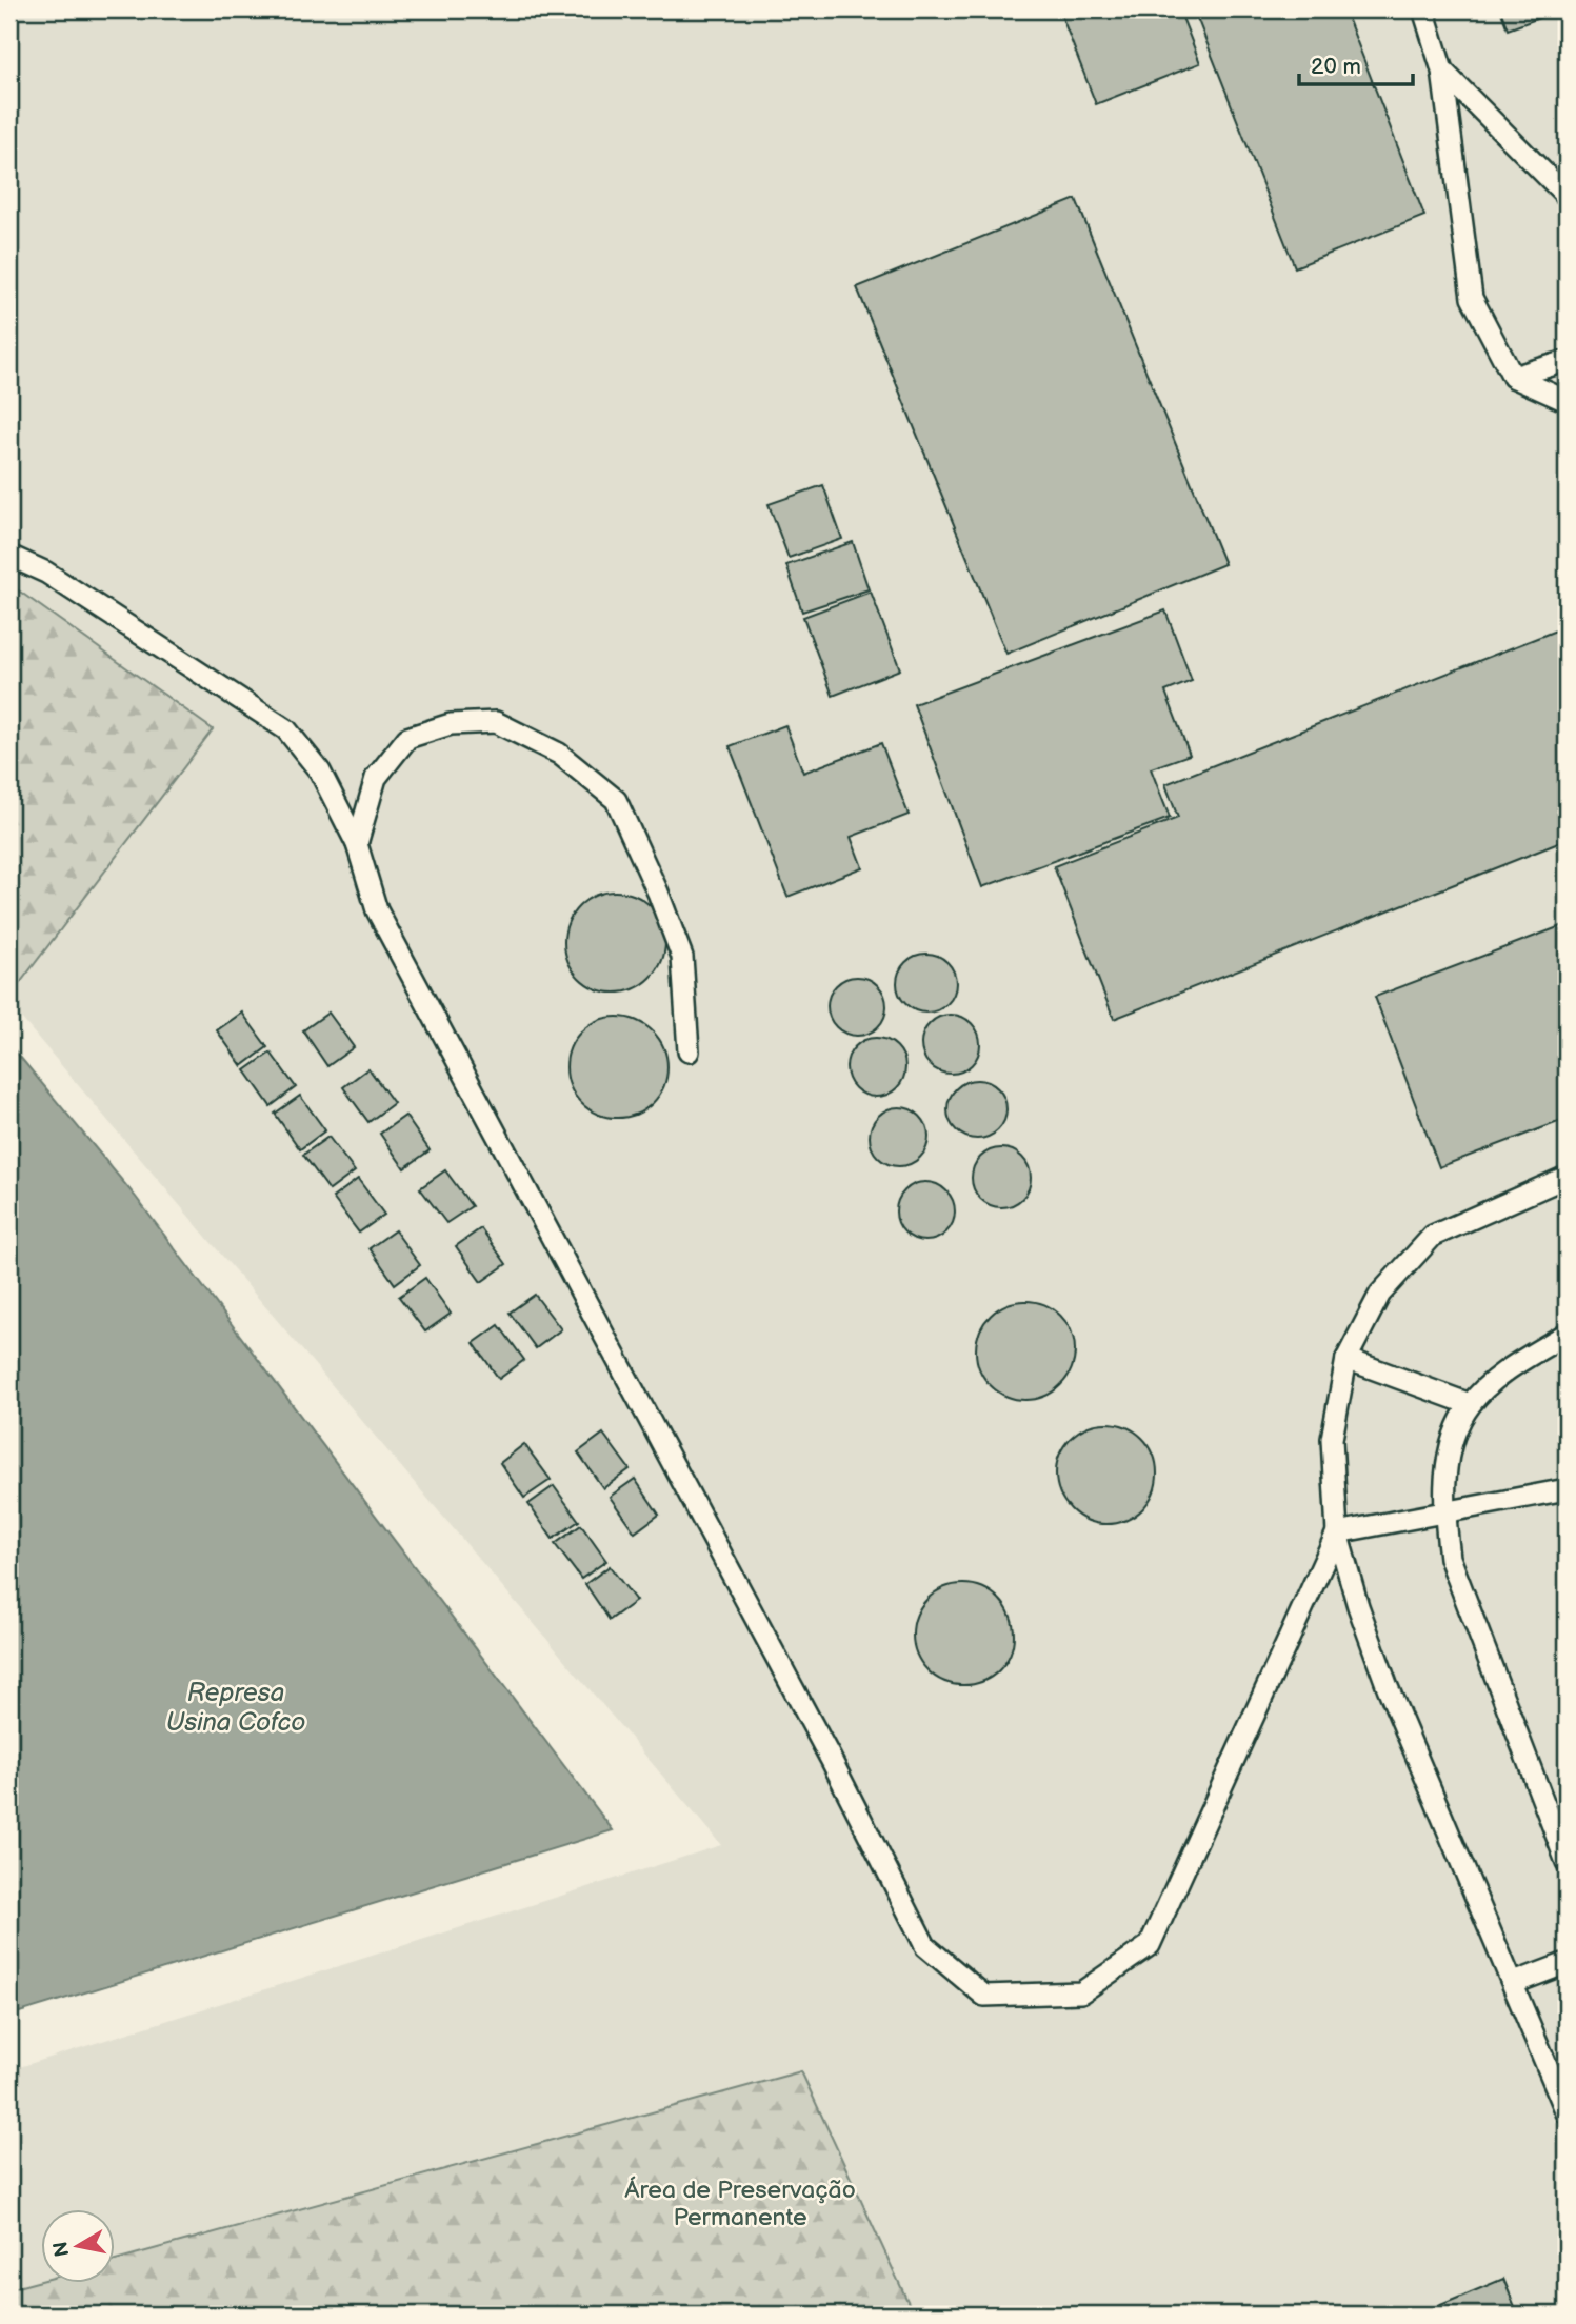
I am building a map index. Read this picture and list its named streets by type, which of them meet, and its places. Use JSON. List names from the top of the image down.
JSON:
{
  "water": ["Represa Usina Cofco"],
  "parks": ["Área de Preservação Permanente"],
  "scale_bar": "20 m",
  "north": "left"
}
